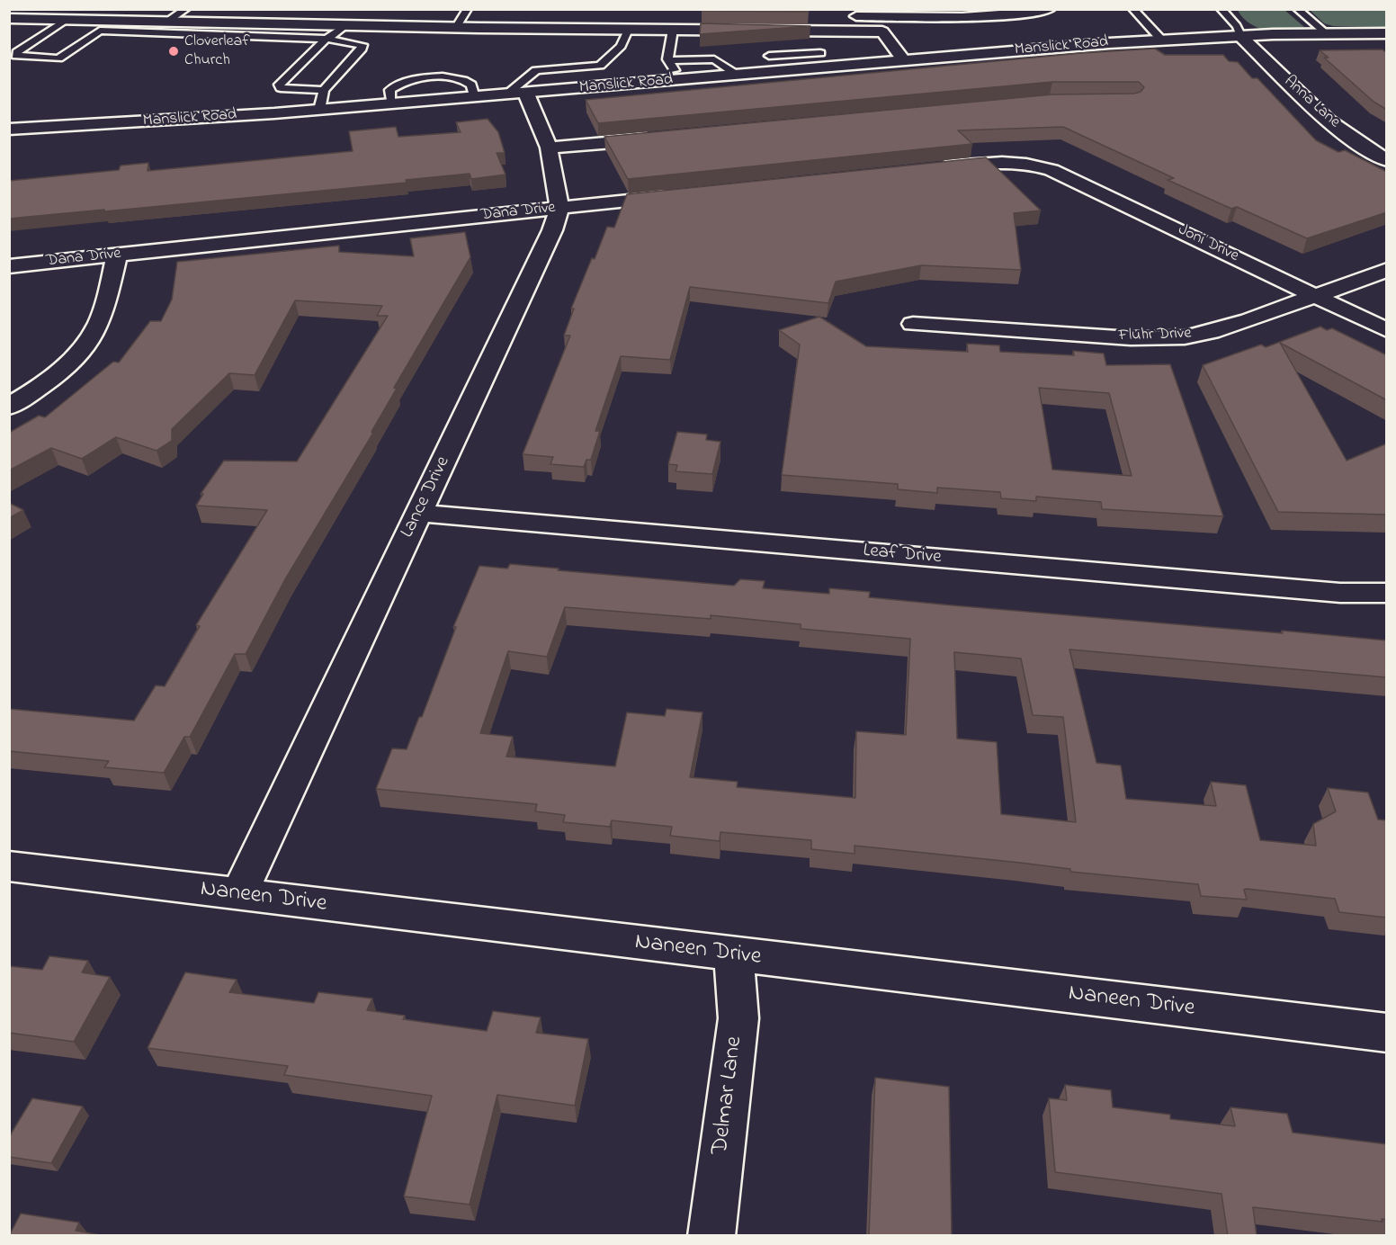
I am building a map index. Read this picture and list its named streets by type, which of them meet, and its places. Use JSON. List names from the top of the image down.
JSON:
{
  "streets": {
    "street": [
      "Manslick Road",
      "Anna Lane",
      "Dana Drive",
      "Joni Drive",
      "Fluhr Drive",
      "Lance Drive",
      "Leaf Drive",
      "Naneen Drive",
      "Delmar Lane"
    ]
  },
  "crossings": [
    ["Manslick Road", "Anna Lane"],
    ["Manslick Road", "Lance Drive"],
    ["Dana Drive", "Lance Drive"],
    ["Joni Drive", "Fluhr Drive"],
    ["Lance Drive", "Leaf Drive"],
    ["Lance Drive", "Naneen Drive"],
    ["Naneen Drive", "Delmar Lane"]
  ],
  "places": ["Cloverleaf Church"]
}
